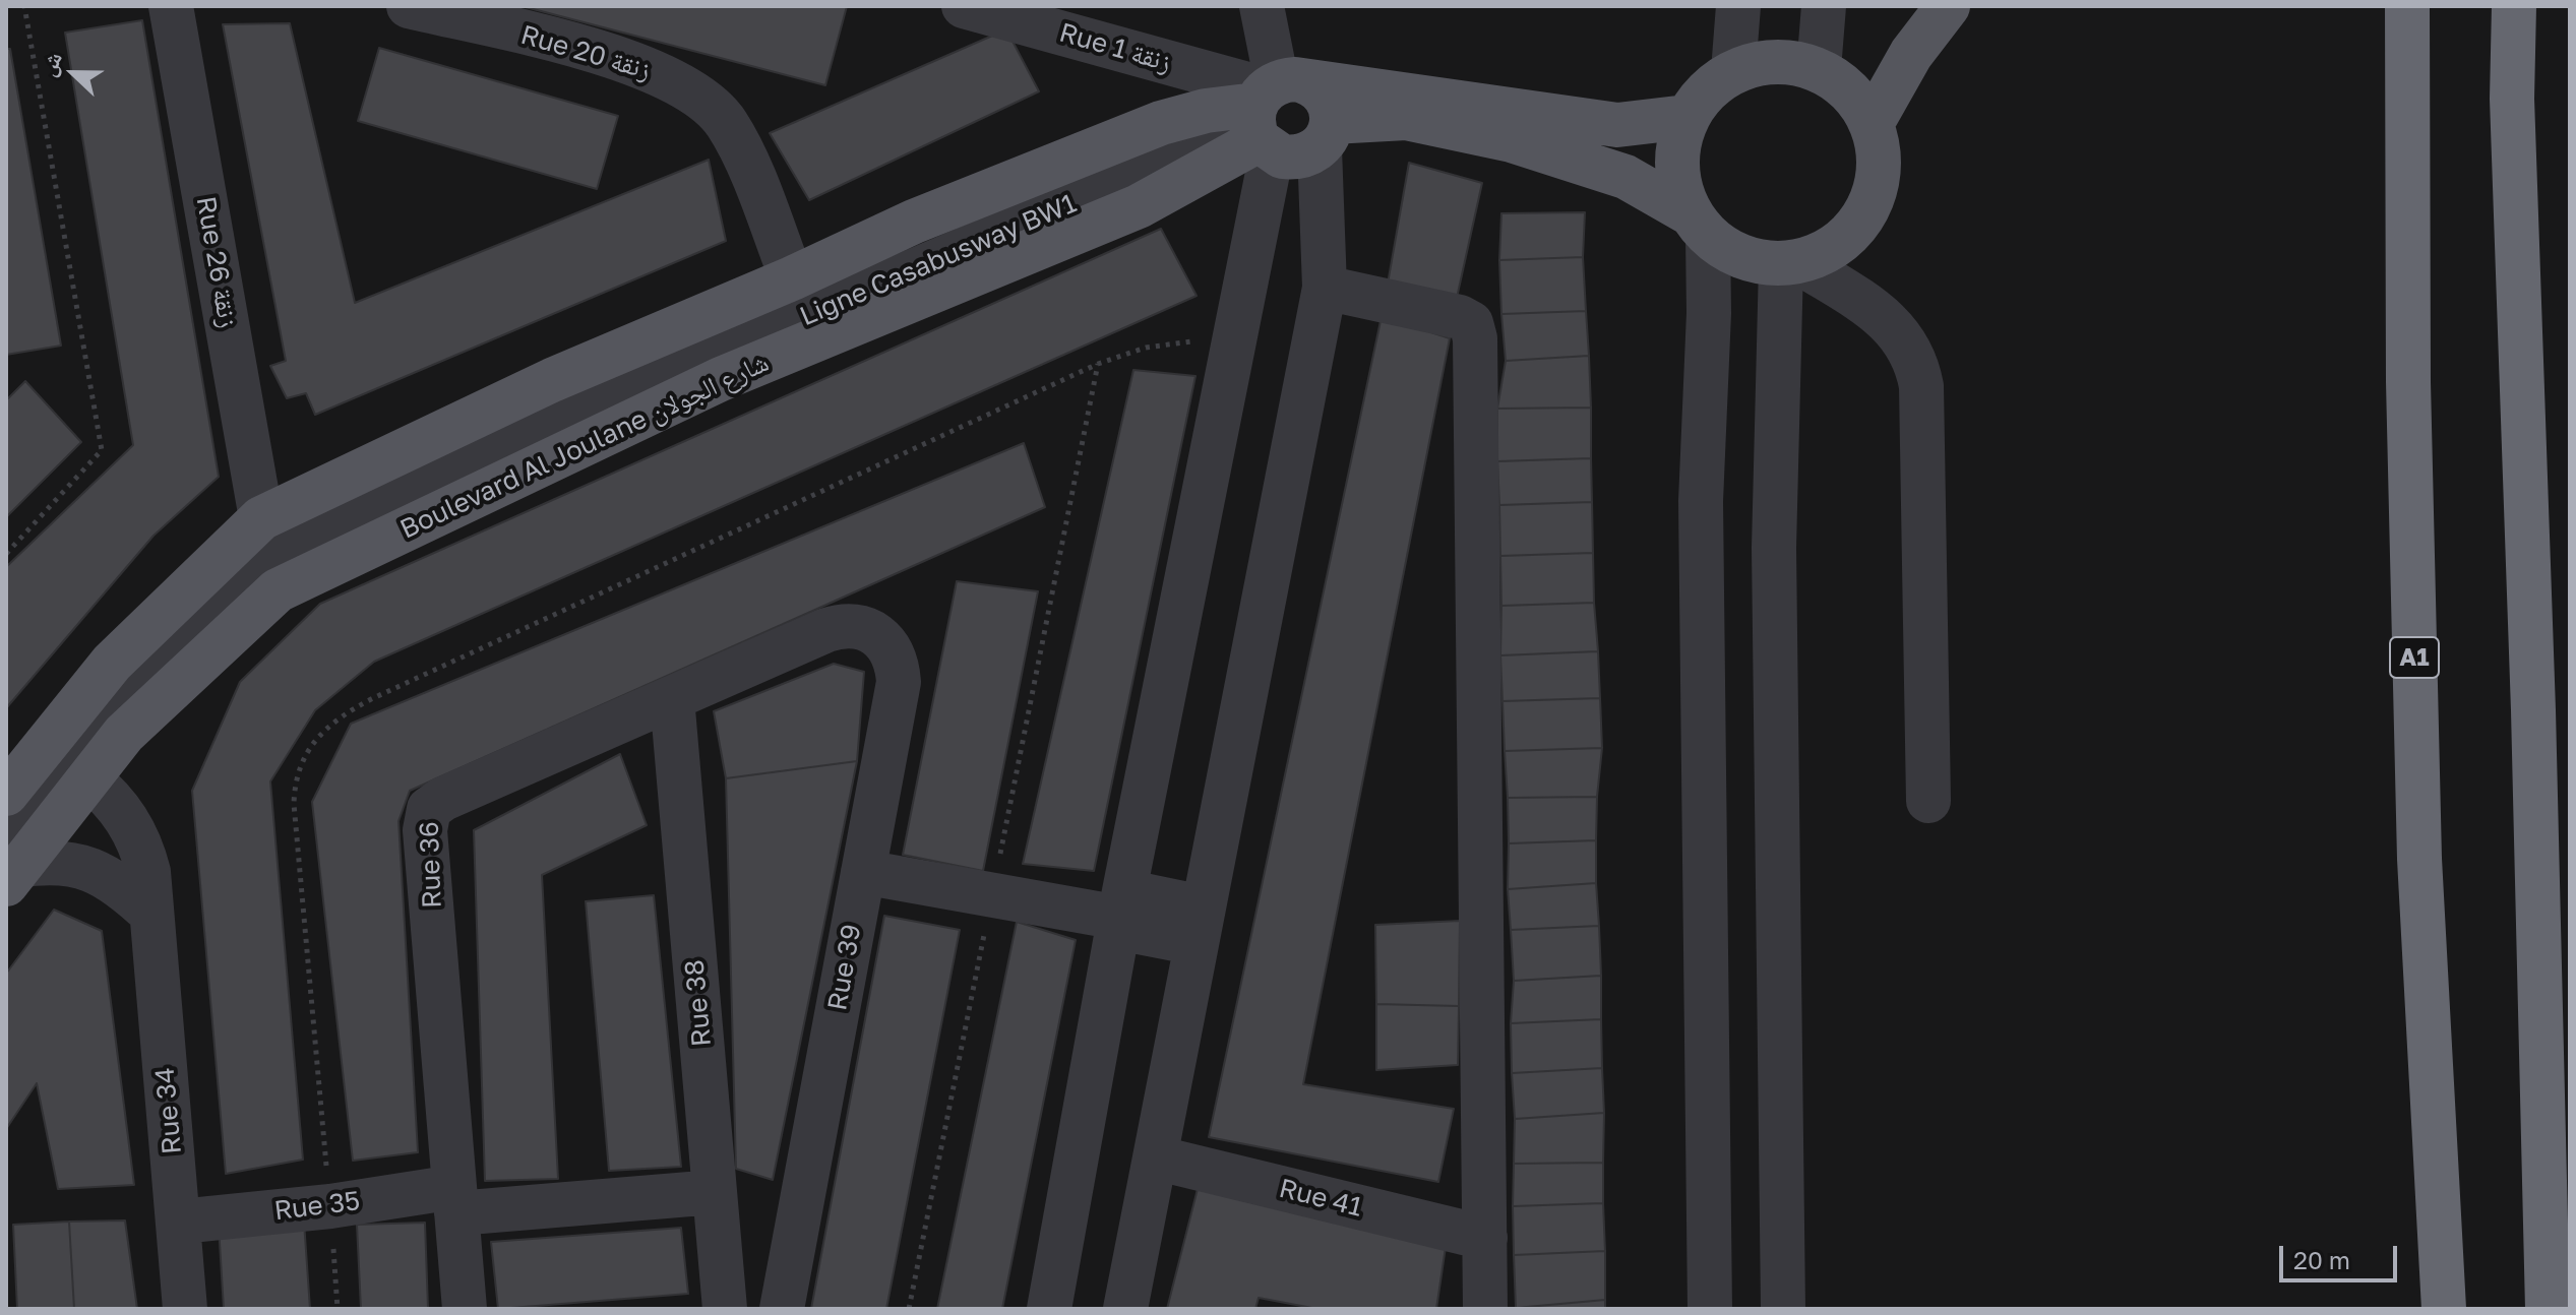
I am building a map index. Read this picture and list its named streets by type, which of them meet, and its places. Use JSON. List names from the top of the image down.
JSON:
{
  "streets": {
    "highway": ["A1"],
    "main road": ["Boulevard Al Joulane شارع الجولان"],
    "street": [
      "Rue 1 زنقة",
      "Rue 20 زنقة",
      "Ligne Casabusway BW1",
      "Rue 26 زنقة",
      "Rue 36",
      "Rue 39",
      "Rue 38",
      "Rue 34",
      "Rue 41",
      "Rue 35"
    ]
  },
  "crossings": [
    ["Rue 1 زنقة", "Ligne Casabusway BW1"],
    ["Rue 1 زنقة", "Boulevard Al Joulane شارع الجولان"],
    ["Ligne Casabusway BW1", "Boulevard Al Joulane شارع الجولان"],
    ["Boulevard Al Joulane شارع الجولان", "Rue 34"],
    ["Rue 36", "Rue 39"],
    ["Rue 36", "Rue 38"],
    ["Rue 36", "Rue 35"],
    ["Rue 38", "Rue 35"],
    ["Rue 34", "Rue 35"]
  ],
  "scale_bar": "20 m",
  "north": "left"
}
